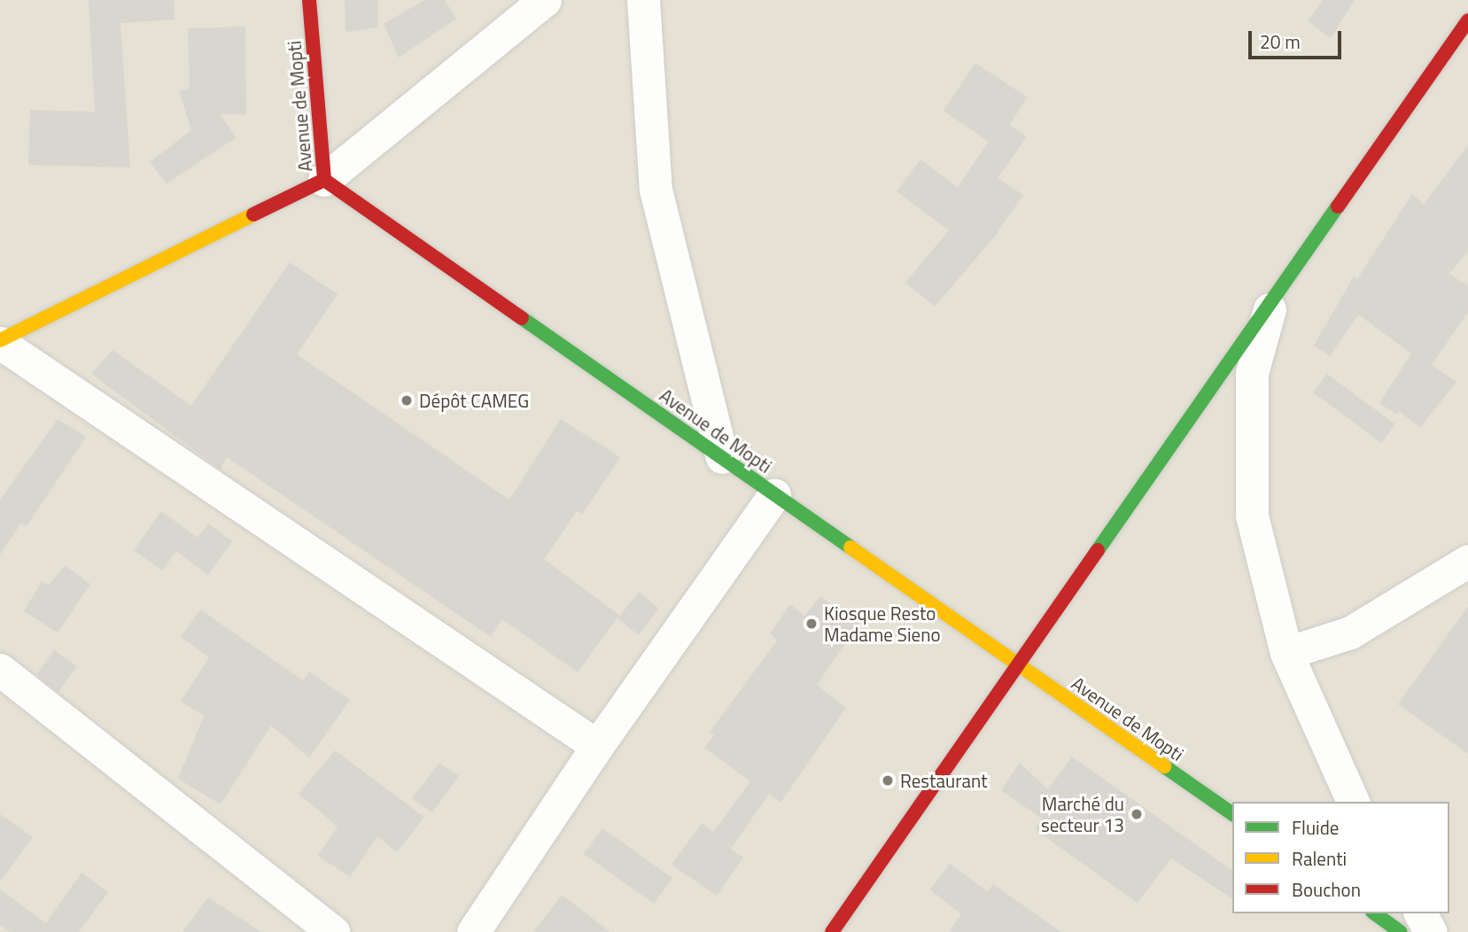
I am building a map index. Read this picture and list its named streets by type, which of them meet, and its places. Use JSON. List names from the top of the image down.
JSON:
{
  "streets": {
    "street": ["Avenue de Mopti"]
  },
  "places": [
    "Dépôt CAMEG",
    "Kiosque Resto Madame Sieno",
    "Restaurant",
    "Marché du secteur 13"
  ],
  "legend": ["Fluide", "Ralenti", "Bouchon"],
  "scale_bar": "20 m"
}
